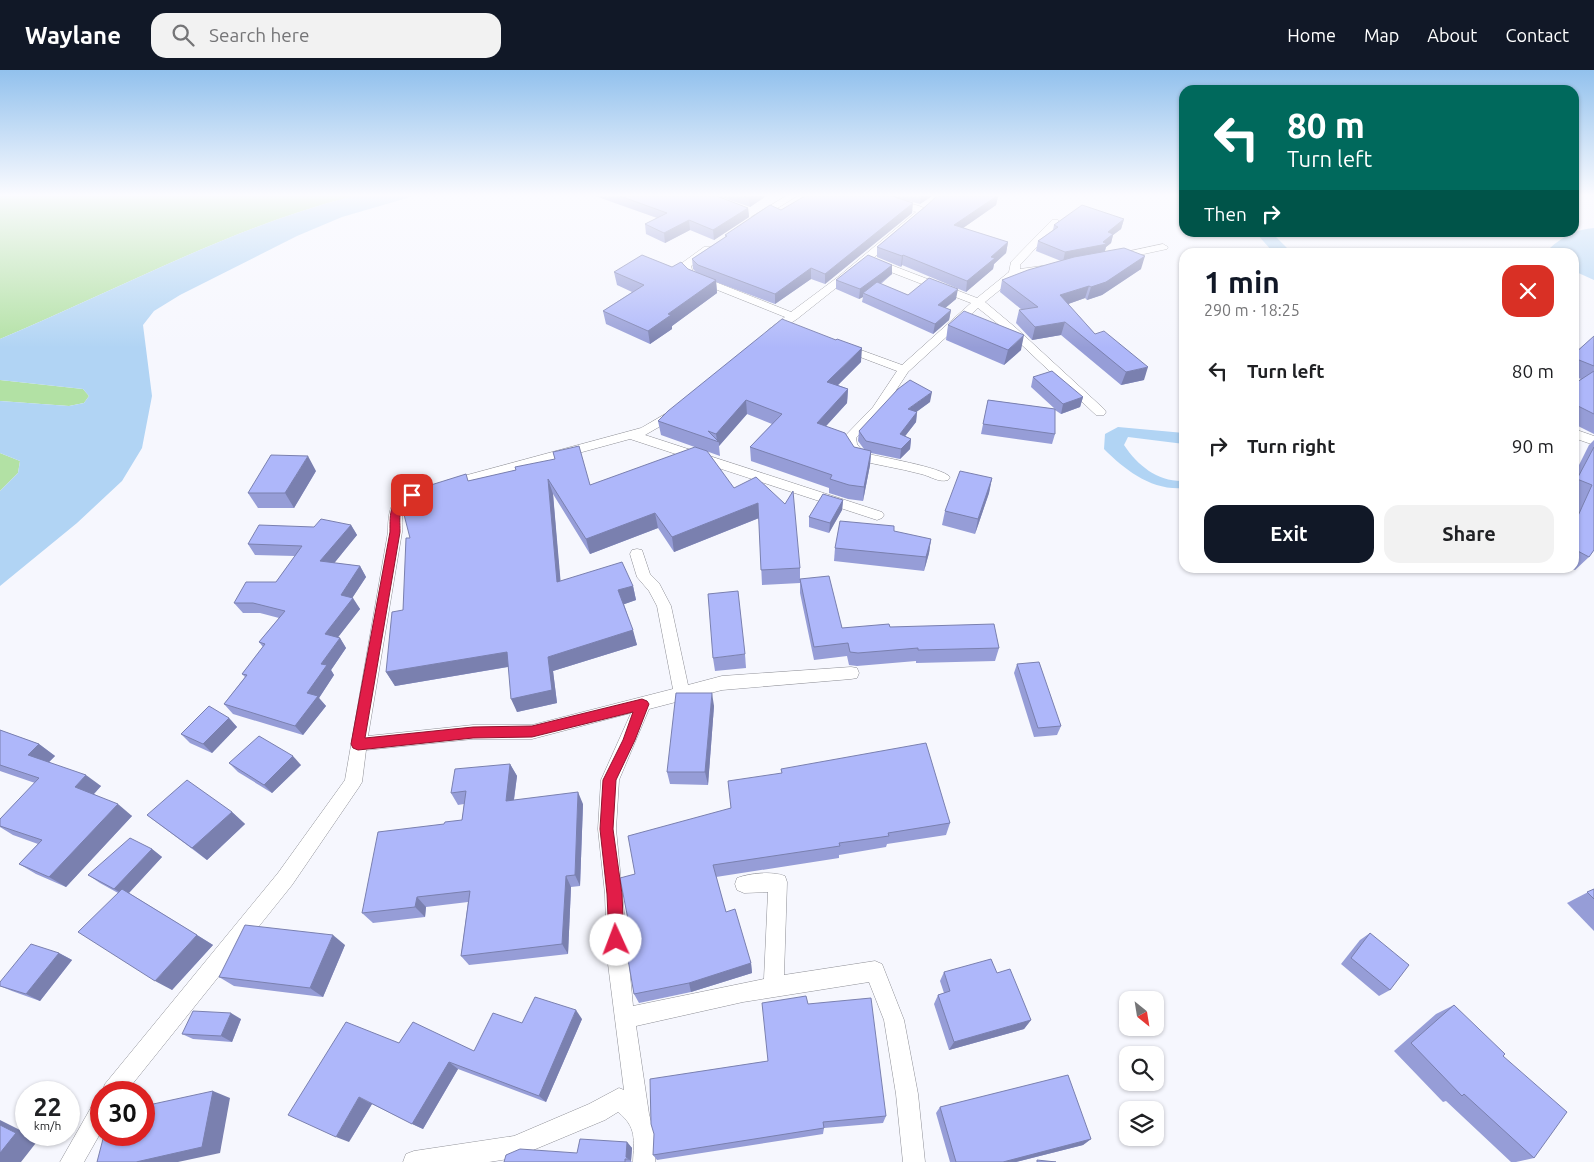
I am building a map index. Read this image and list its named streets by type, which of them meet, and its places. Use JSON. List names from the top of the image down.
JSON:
{
  "north": "bottom right",
  "page": {
    "header": "Waylane",
    "search": "Search here",
    "nav": [
      "Home",
      "Map",
      "About",
      "Contact"
    ],
    "turn": ["80 m", "Turn left"],
    "then": "Then",
    "heading": ["1 min", "290 m · 18:25"],
    "list": [
      {
        "name": "Turn left",
        "value": "80 m"
      },
      {
        "name": "Turn right",
        "value": "90 m"
      }
    ],
    "buttons": ["Exit", "Share"],
    "speed": "22 km/h",
    "limit": "30"
  }
}
